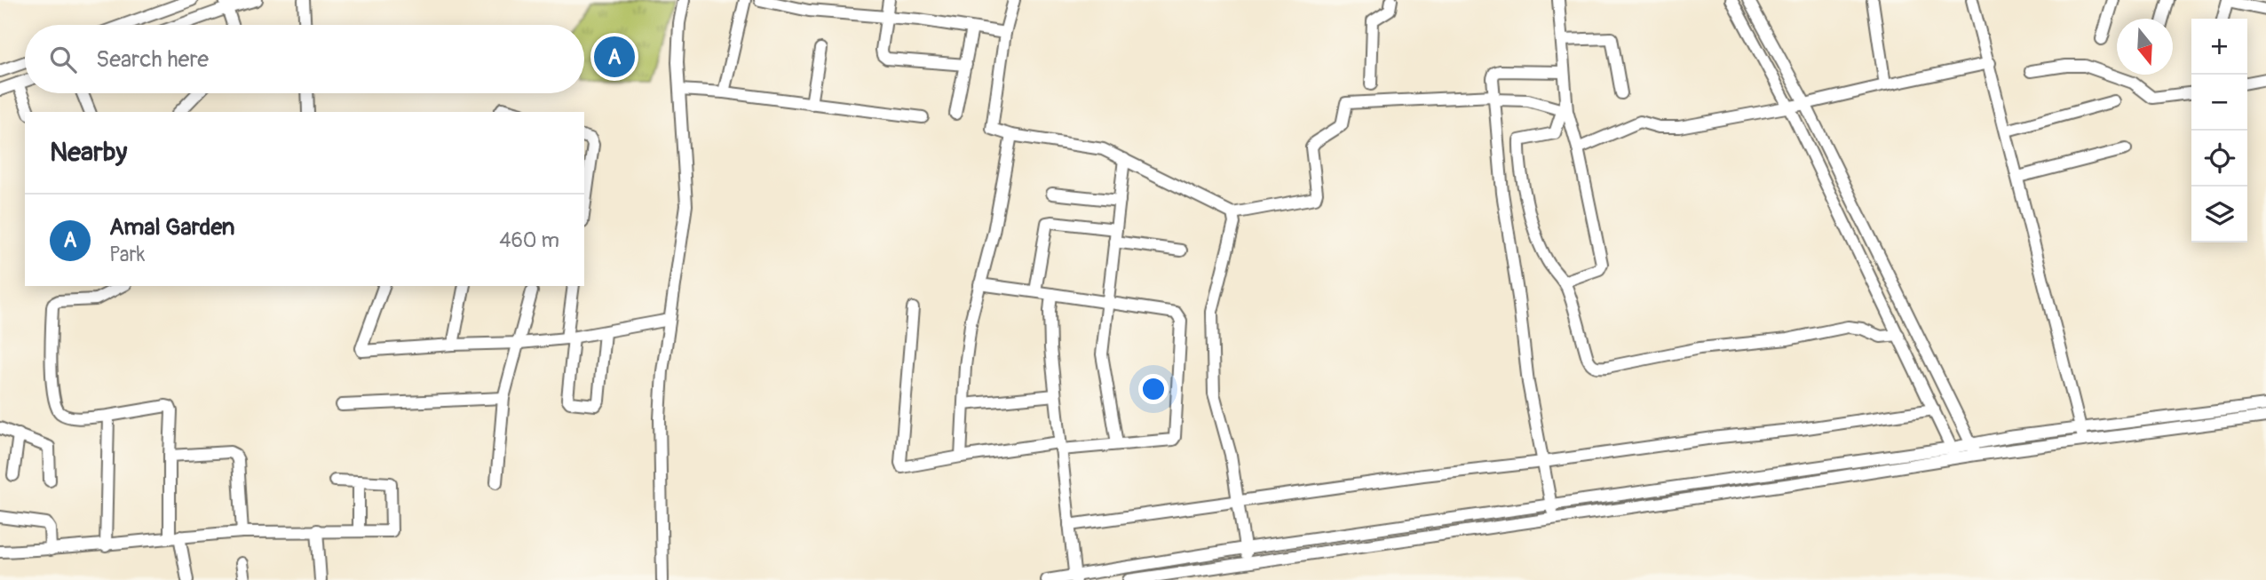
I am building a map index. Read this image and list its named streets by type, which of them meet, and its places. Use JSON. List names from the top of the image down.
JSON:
{
  "north": "bottom",
  "page": {
    "map_buttons": ["+", "−"],
    "search": "Search here",
    "pins": "A",
    "heading": "Nearby",
    "list": [
      {
        "mark": "A",
        "name": "Amal Garden",
        "note": "Park",
        "value": "460 m"
      }
    ]
  }
}
